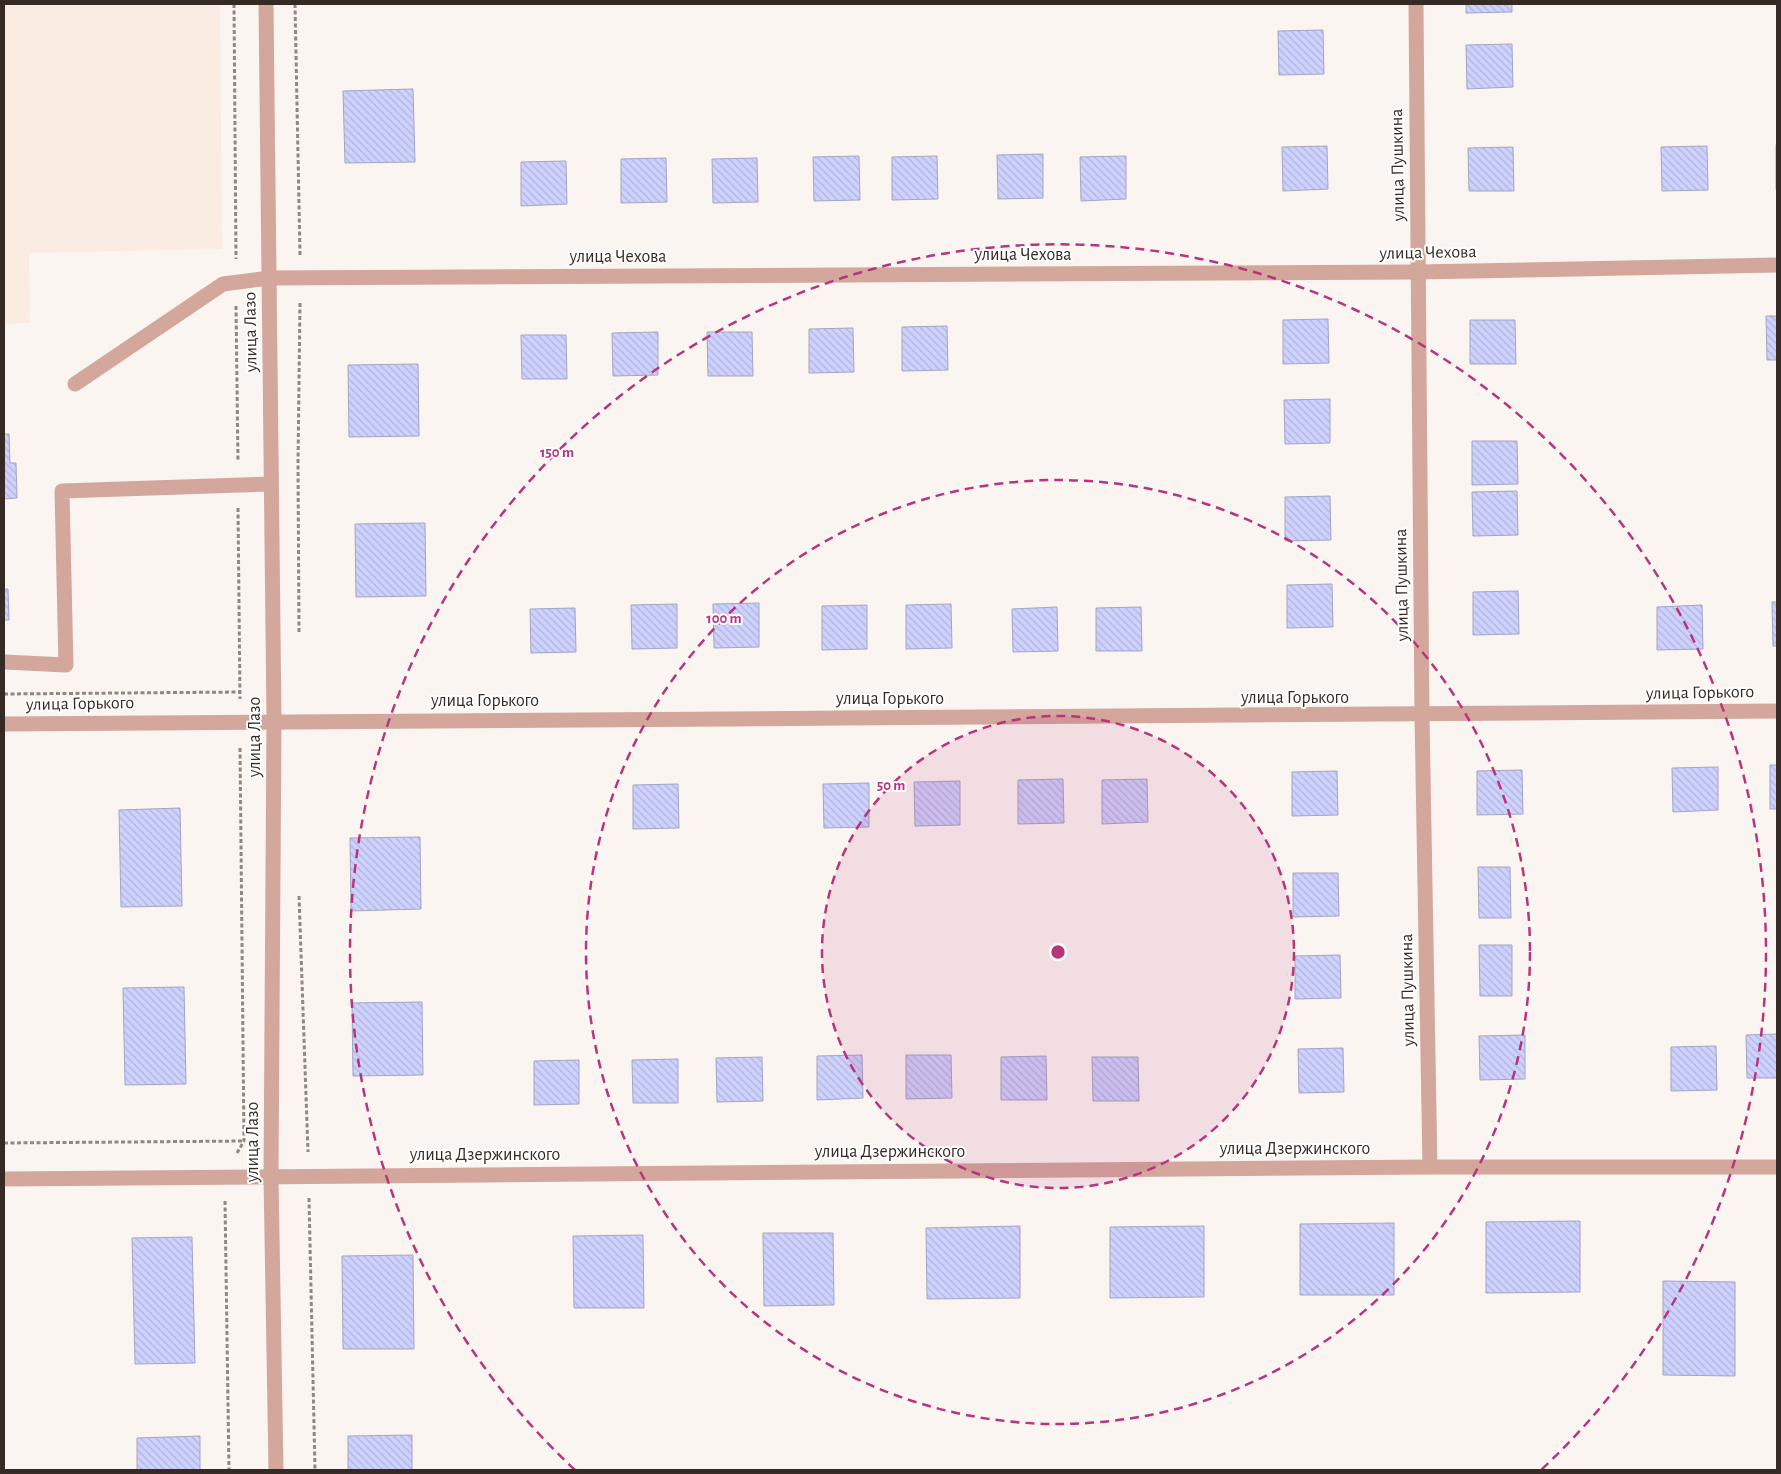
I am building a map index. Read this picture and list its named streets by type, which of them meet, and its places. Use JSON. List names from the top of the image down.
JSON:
{
  "streets": {
    "street": [
      "улица Пушкина",
      "улица Чехова",
      "улица Лазо",
      "улица Горького",
      "улица Дзержинского"
    ]
  },
  "crossings": [
    ["улица Пушкина", "улица Чехова"],
    ["улица Пушкина", "улица Горького"],
    ["улица Пушкина", "улица Дзержинского"],
    ["улица Чехова", "улица Лазо"],
    ["улица Лазо", "улица Горького"],
    ["улица Лазо", "улица Дзержинского"]
  ],
  "rings": ["150 m", "100 m", "50 m"]
}
